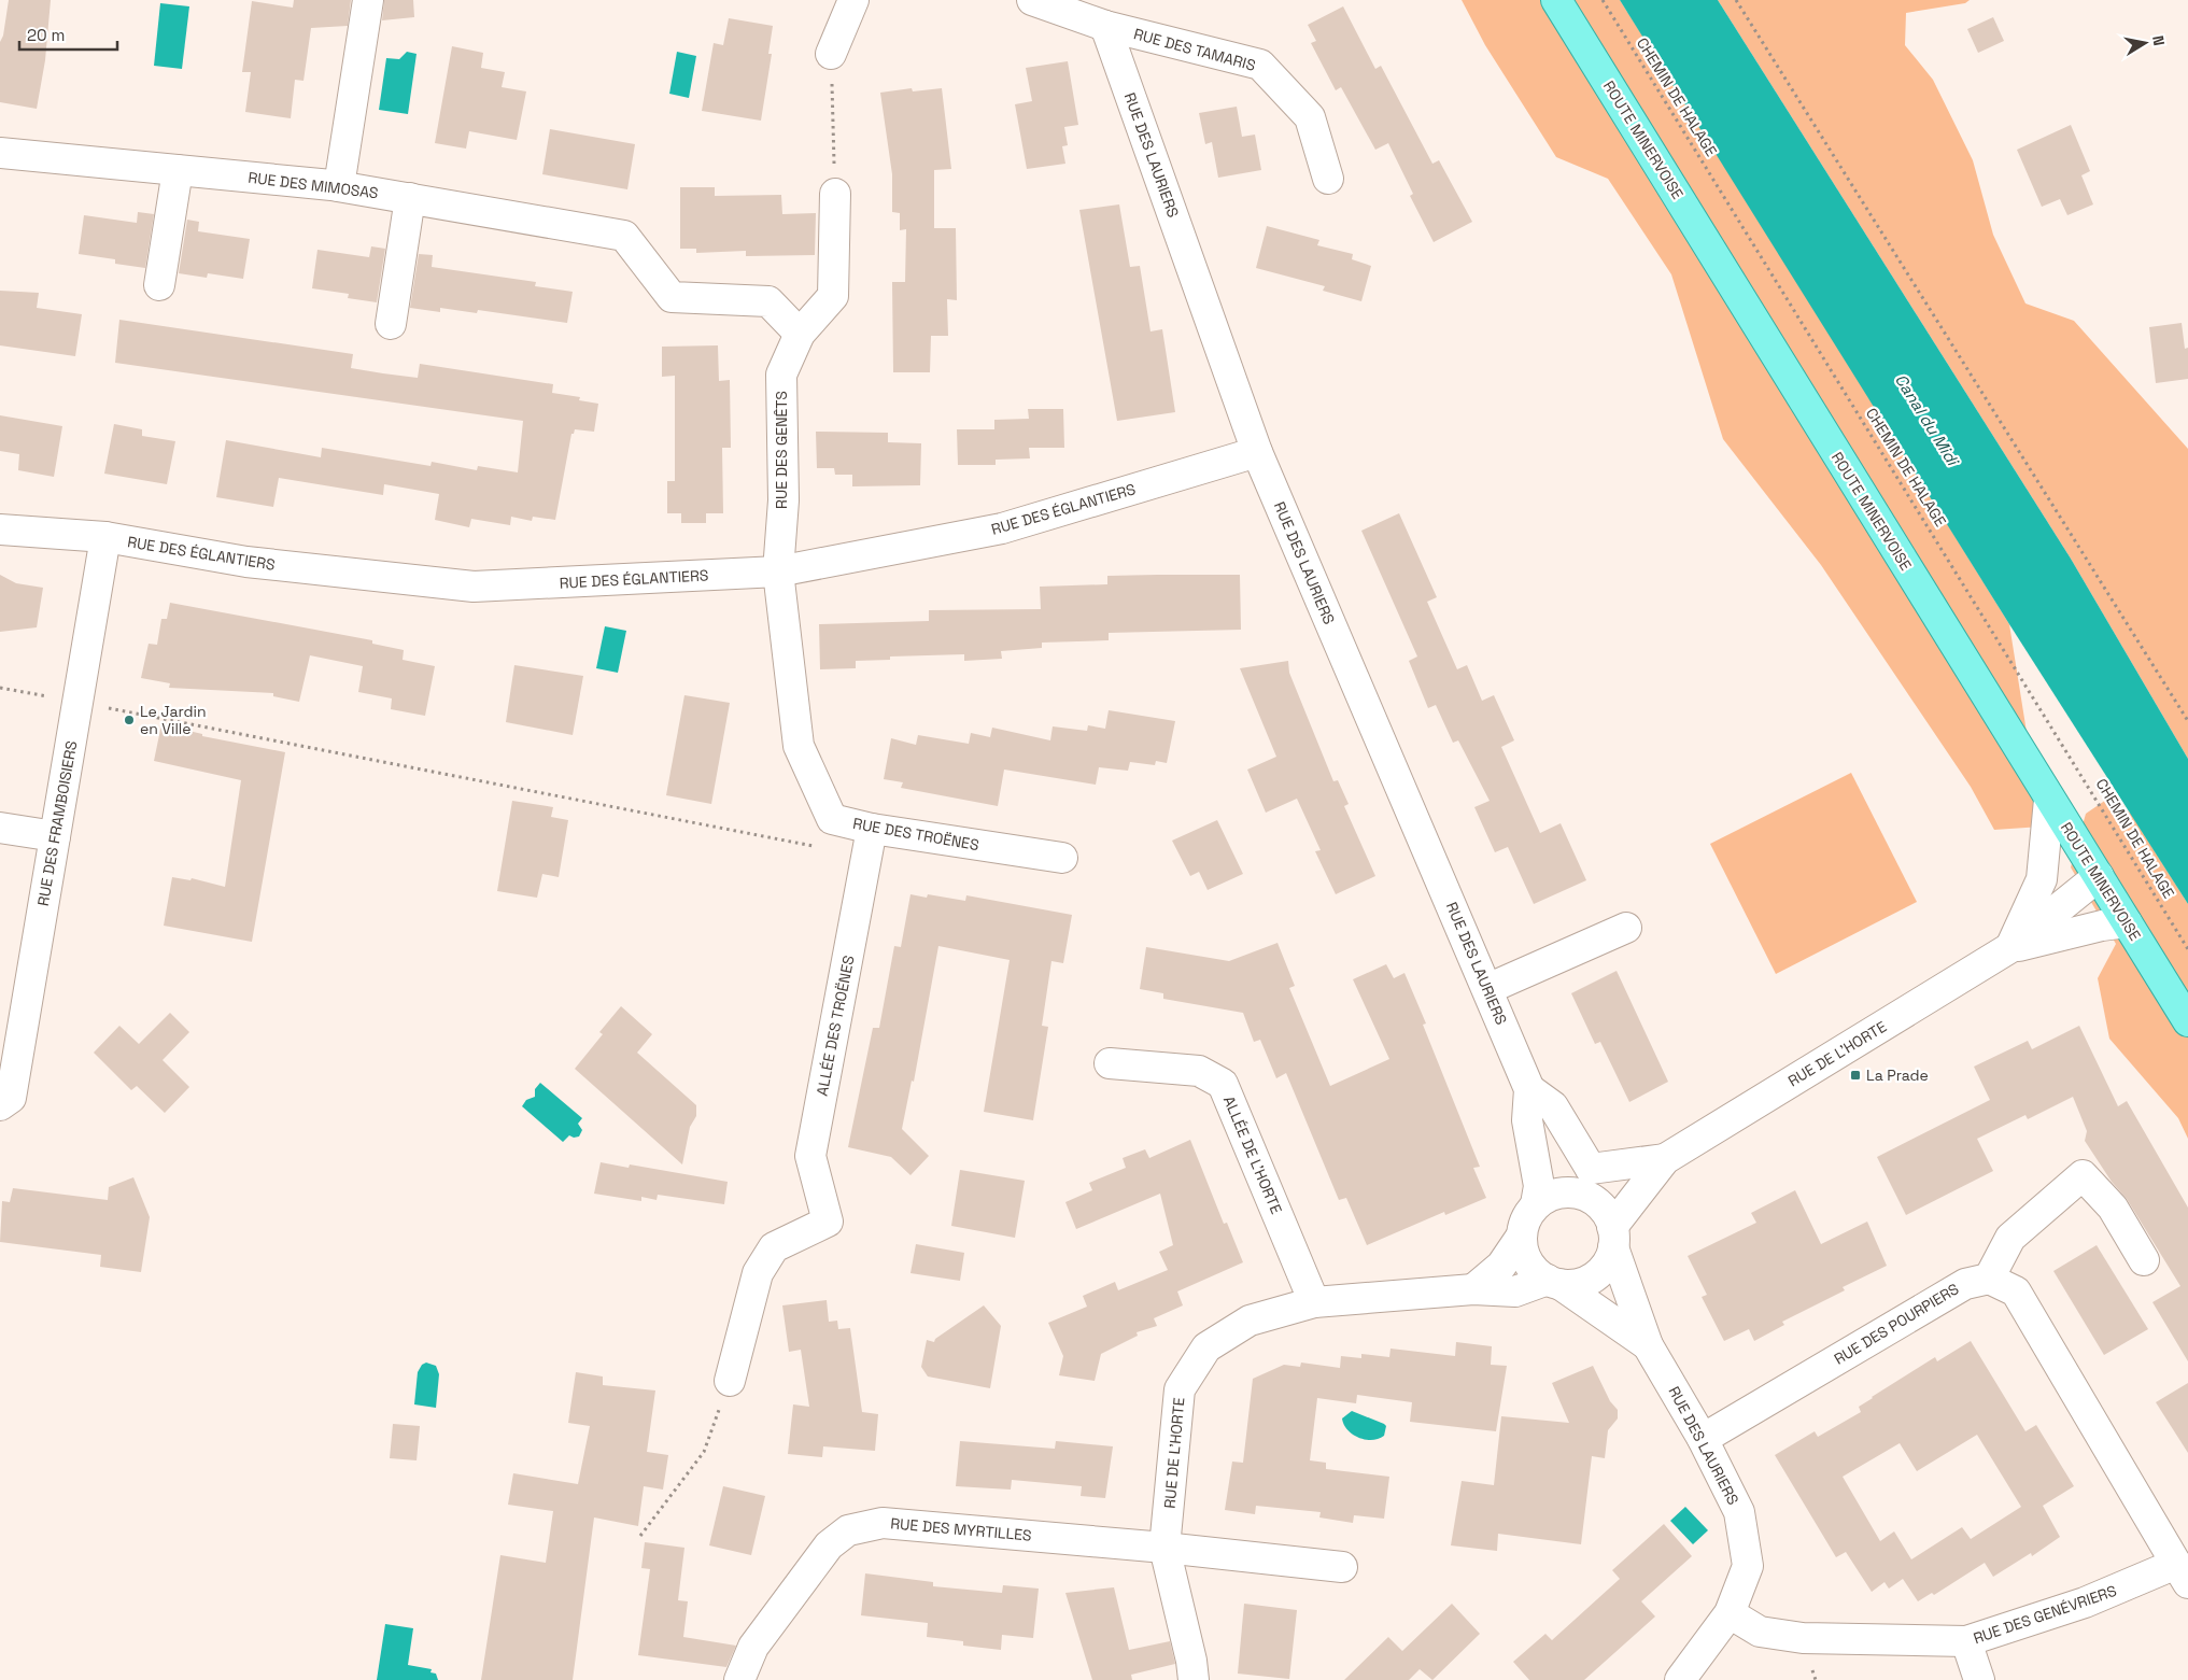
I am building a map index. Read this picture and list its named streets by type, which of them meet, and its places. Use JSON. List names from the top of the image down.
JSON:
{
  "streets": {
    "main road": ["ROUTE MINERVOISE"],
    "street": [
      "RUE DES TAMARIS",
      "RUE DES LAURIERS",
      "RUE DES MIMOSAS",
      "RUE DES GENÊTS",
      "RUE DES ÉGLANTIERS",
      "RUE DES FRAMBOISIERS",
      "RUE DES TROËNES",
      "ALLÉE DES TROËNES",
      "RUE DE L'HORTE",
      "ALLÉE DE L'HORTE",
      "RUE DES POURPIERS",
      "RUE DES MYRTILLES",
      "RUE DES GENÉVRIERS"
    ],
    "path": ["CHEMIN DE HALAGE"]
  },
  "crossings": [
    ["RUE DES TAMARIS", "RUE DES LAURIERS"],
    ["ROUTE MINERVOISE", "RUE DE L'HORTE"],
    ["RUE DES LAURIERS", "RUE DES ÉGLANTIERS"],
    ["RUE DES LAURIERS", "RUE DE L'HORTE"],
    ["RUE DES LAURIERS", "RUE DES POURPIERS"],
    ["RUE DES LAURIERS", "RUE DES GENÉVRIERS"],
    ["RUE DES MIMOSAS", "RUE DES GENÊTS"],
    ["RUE DES GENÊTS", "RUE DES ÉGLANTIERS"],
    ["RUE DES GENÊTS", "RUE DES TROËNES"],
    ["RUE DES ÉGLANTIERS", "RUE DES FRAMBOISIERS"],
    ["RUE DES ÉGLANTIERS", "RUE DES TROËNES"],
    ["RUE DES TROËNES", "ALLÉE DES TROËNES"],
    ["RUE DE L'HORTE", "ALLÉE DE L'HORTE"],
    ["RUE DE L'HORTE", "RUE DES MYRTILLES"]
  ],
  "water": ["Canal du Midi"],
  "places": {
    "other": ["Le Jardin en Ville"],
    "transit": ["La Prade"]
  },
  "scale_bar": "20 m",
  "north": "right"
}
